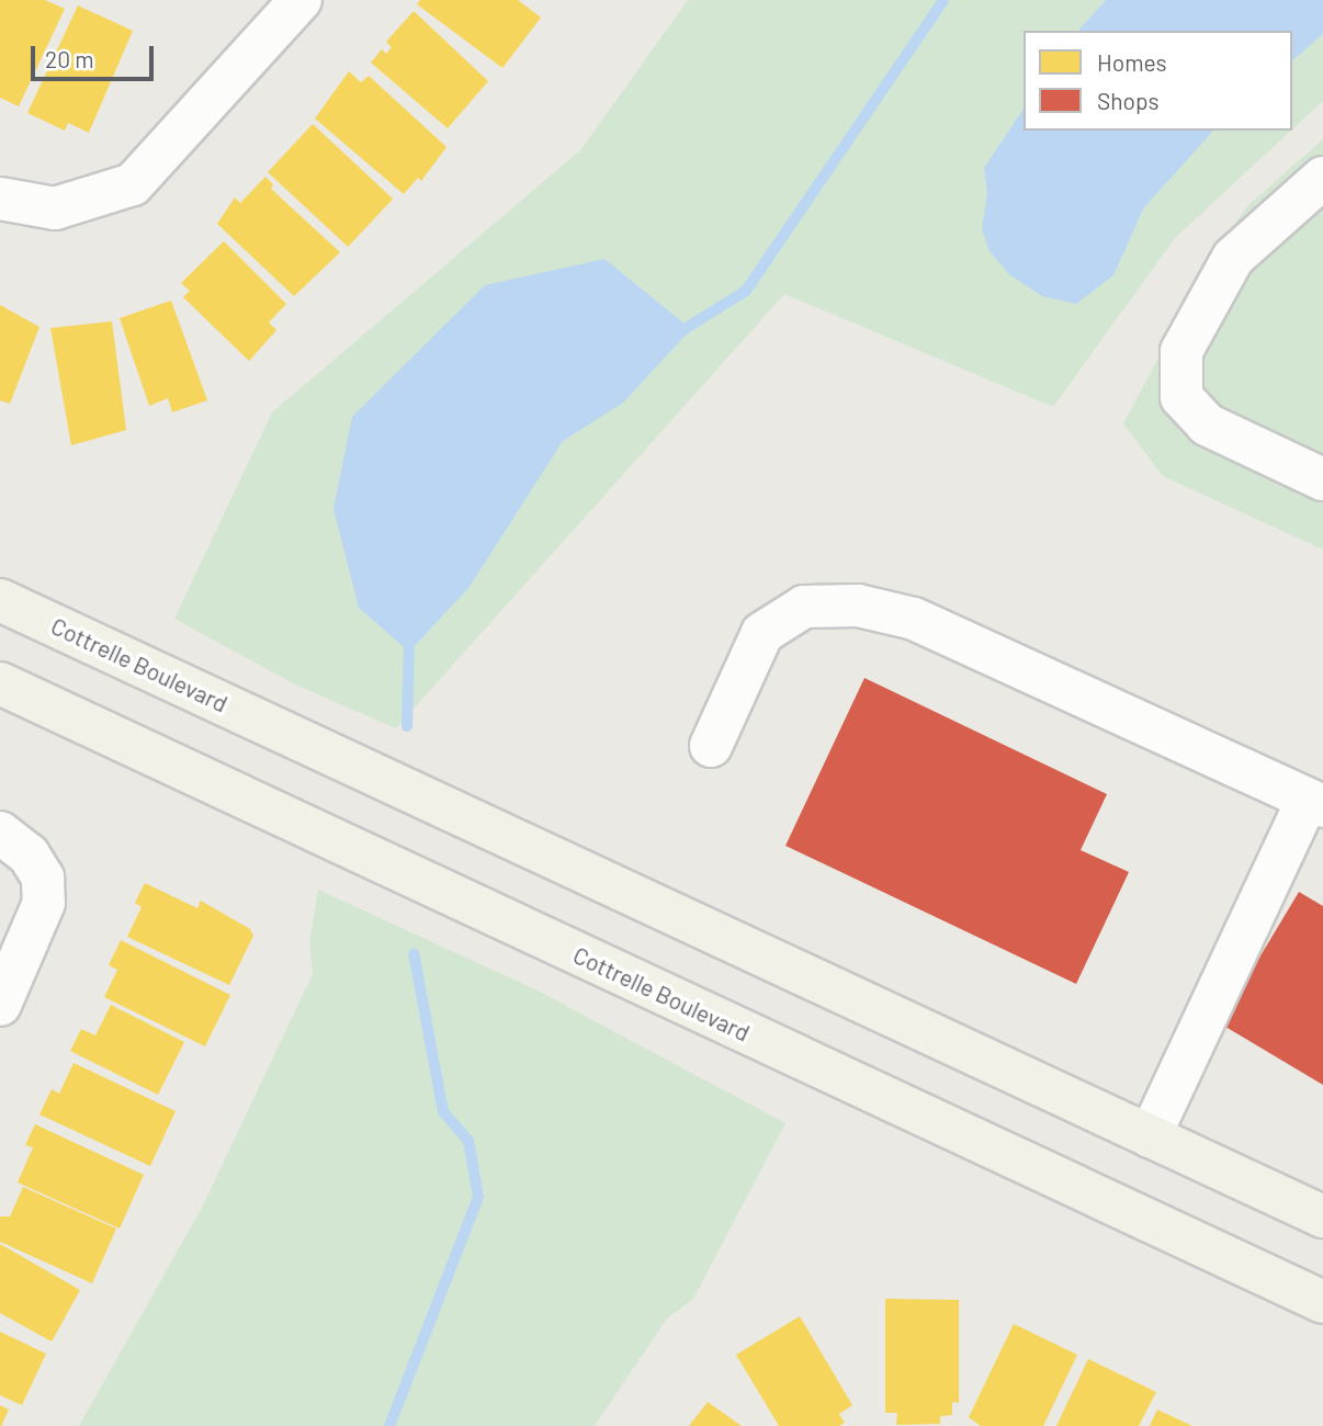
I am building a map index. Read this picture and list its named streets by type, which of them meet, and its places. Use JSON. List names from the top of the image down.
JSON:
{
  "streets": {
    "main road": ["Cottrelle Boulevard"]
  },
  "legend": ["Homes", "Shops"],
  "scale_bar": "20 m"
}
